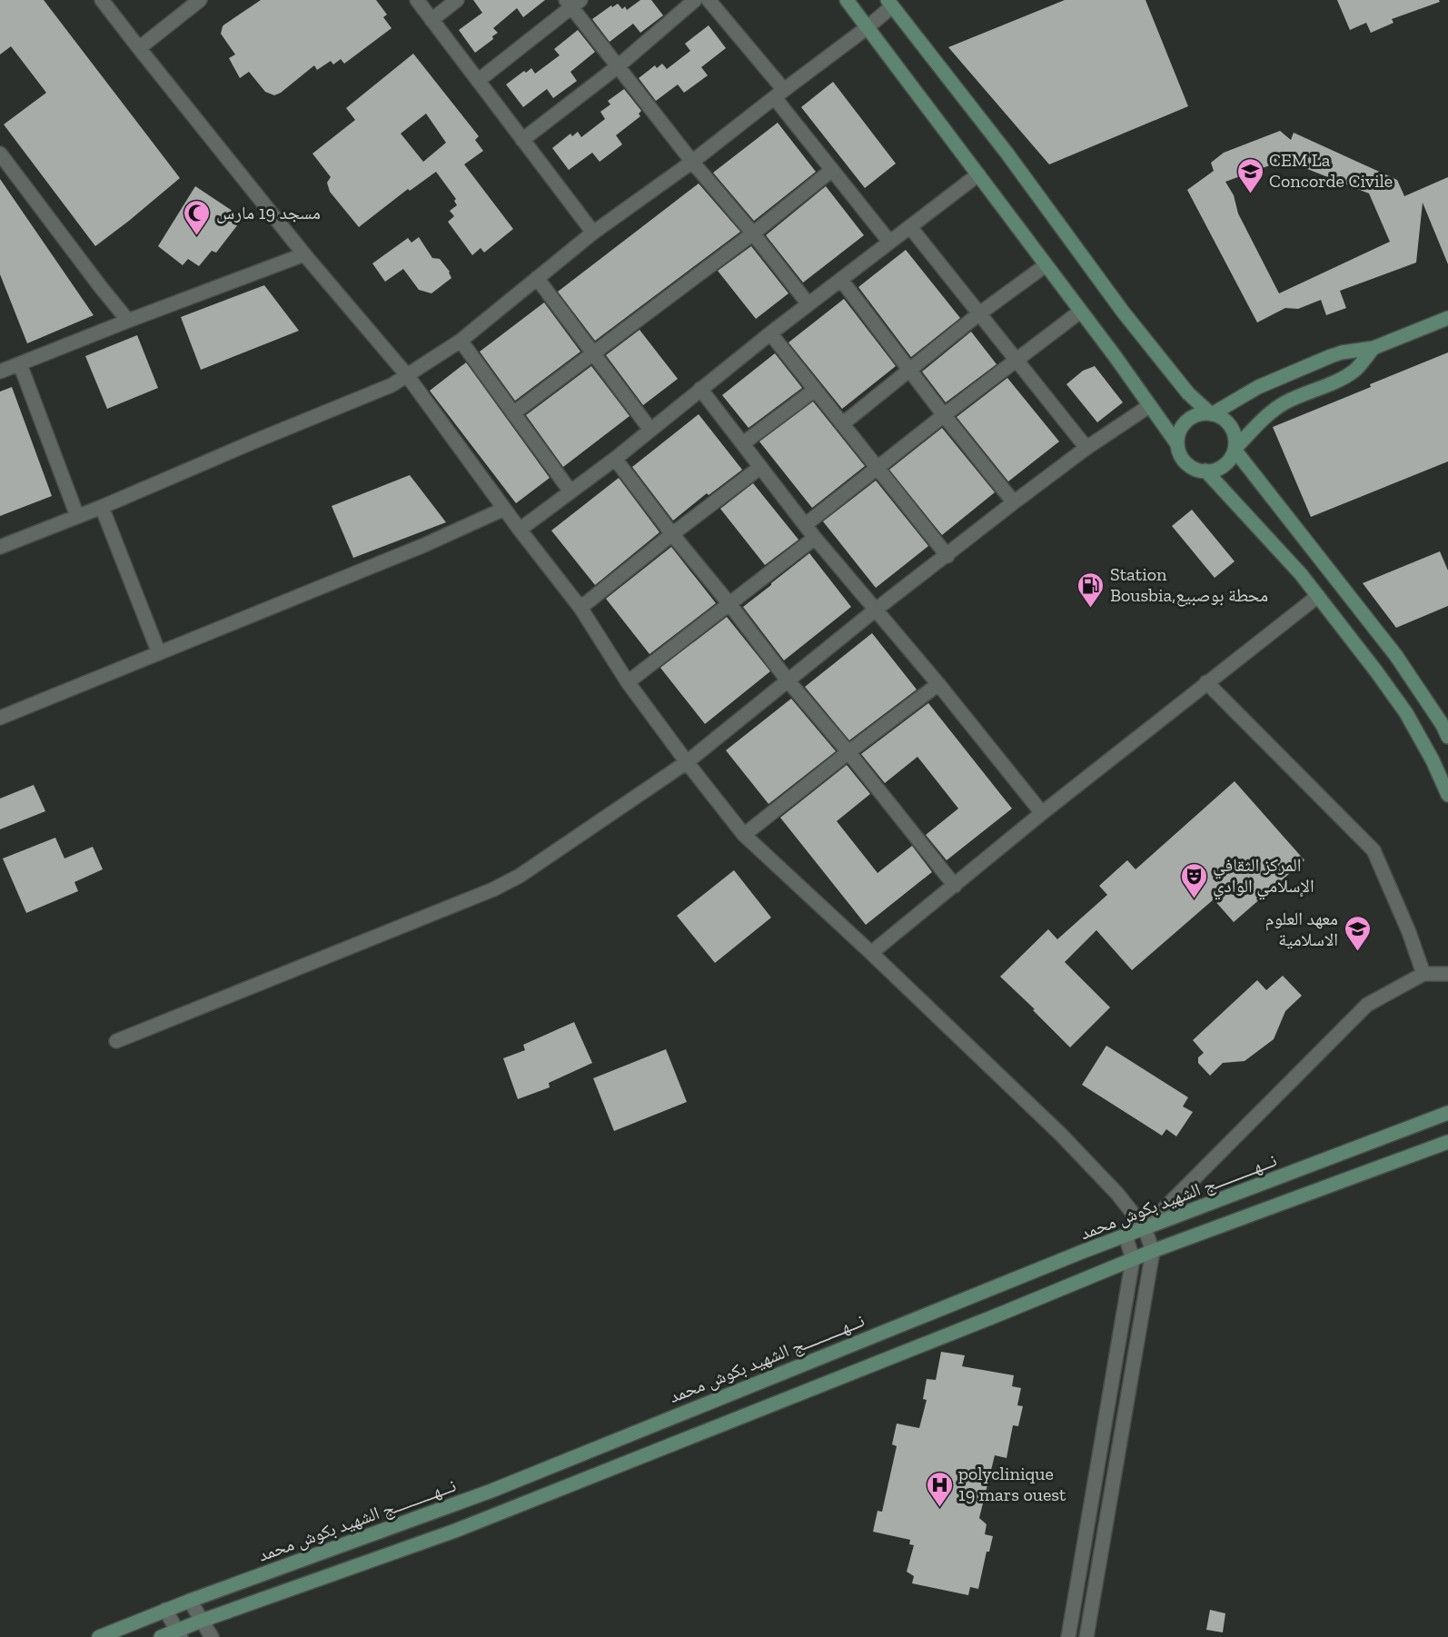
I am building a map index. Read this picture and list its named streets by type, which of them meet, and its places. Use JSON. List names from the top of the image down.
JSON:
{
  "streets": {
    "street": ["نـــهـــــــــــج الشهيد بكوش محمد"]
  },
  "places": {
    "school or university": ["CEM La Concorde Civile", "معهد العلوم الاسلامية"],
    "mosque": ["مسجد 19 مارس"],
    "fuel station": ["Station Bousbia,محطة بوصبيع"],
    "theatre": ["المركز الثقافي الإسلامي الوادي"],
    "hospital": ["polyclinique 19 mars ouest"]
  }
}
